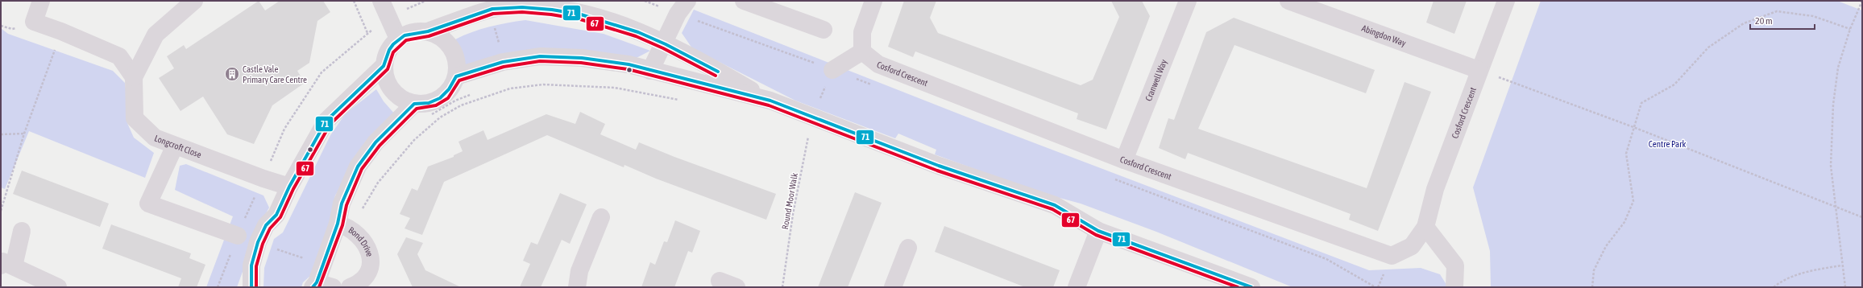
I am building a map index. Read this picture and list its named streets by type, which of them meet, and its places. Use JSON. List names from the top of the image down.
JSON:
{
  "streets": {
    "street": [
      "Abingdon Way",
      "Cosford Crescent",
      "Cranwell Way",
      "Longcroft Close",
      "Bond Drive"
    ],
    "path": ["Round Moor Walk"]
  },
  "crossings": [
    ["Abingdon Way", "Cosford Crescent"],
    ["Cosford Crescent", "Cranwell Way"]
  ],
  "parks": ["Centre Park"],
  "places": {
    "building": ["Castle Vale Primary Care Centre"]
  },
  "lines": ["transit line 71", "transit line 67"],
  "scale_bar": "20 m"
}
